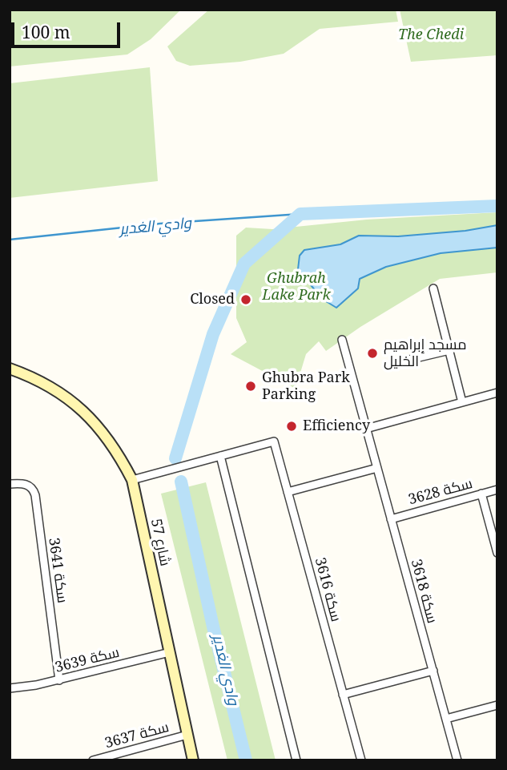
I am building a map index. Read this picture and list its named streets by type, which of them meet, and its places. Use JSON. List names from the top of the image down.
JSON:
{
  "streets": {
    "street": [
      "سكة 3628",
      "شارع 57",
      "سكة 3641",
      "سكة 3616",
      "سكة 3618",
      "سكة 3639",
      "سكة 3637"
    ]
  },
  "crossings": [
    ["سكة 3628", "سكة 3618"],
    ["شارع 57", "سكة 3616"],
    ["شارع 57", "سكة 3639"],
    ["شارع 57", "سكة 3637"],
    ["سكة 3641", "سكة 3639"]
  ],
  "water": ["وادي الغدير"],
  "parks": ["The Chedi", "Ghubrah Lake Park"],
  "places": [
    "Closed",
    "مسجد إبراهيم الخليل",
    "Ghubra Park Parking",
    "Efficiency"
  ],
  "scale_bar": "100 m"
}
